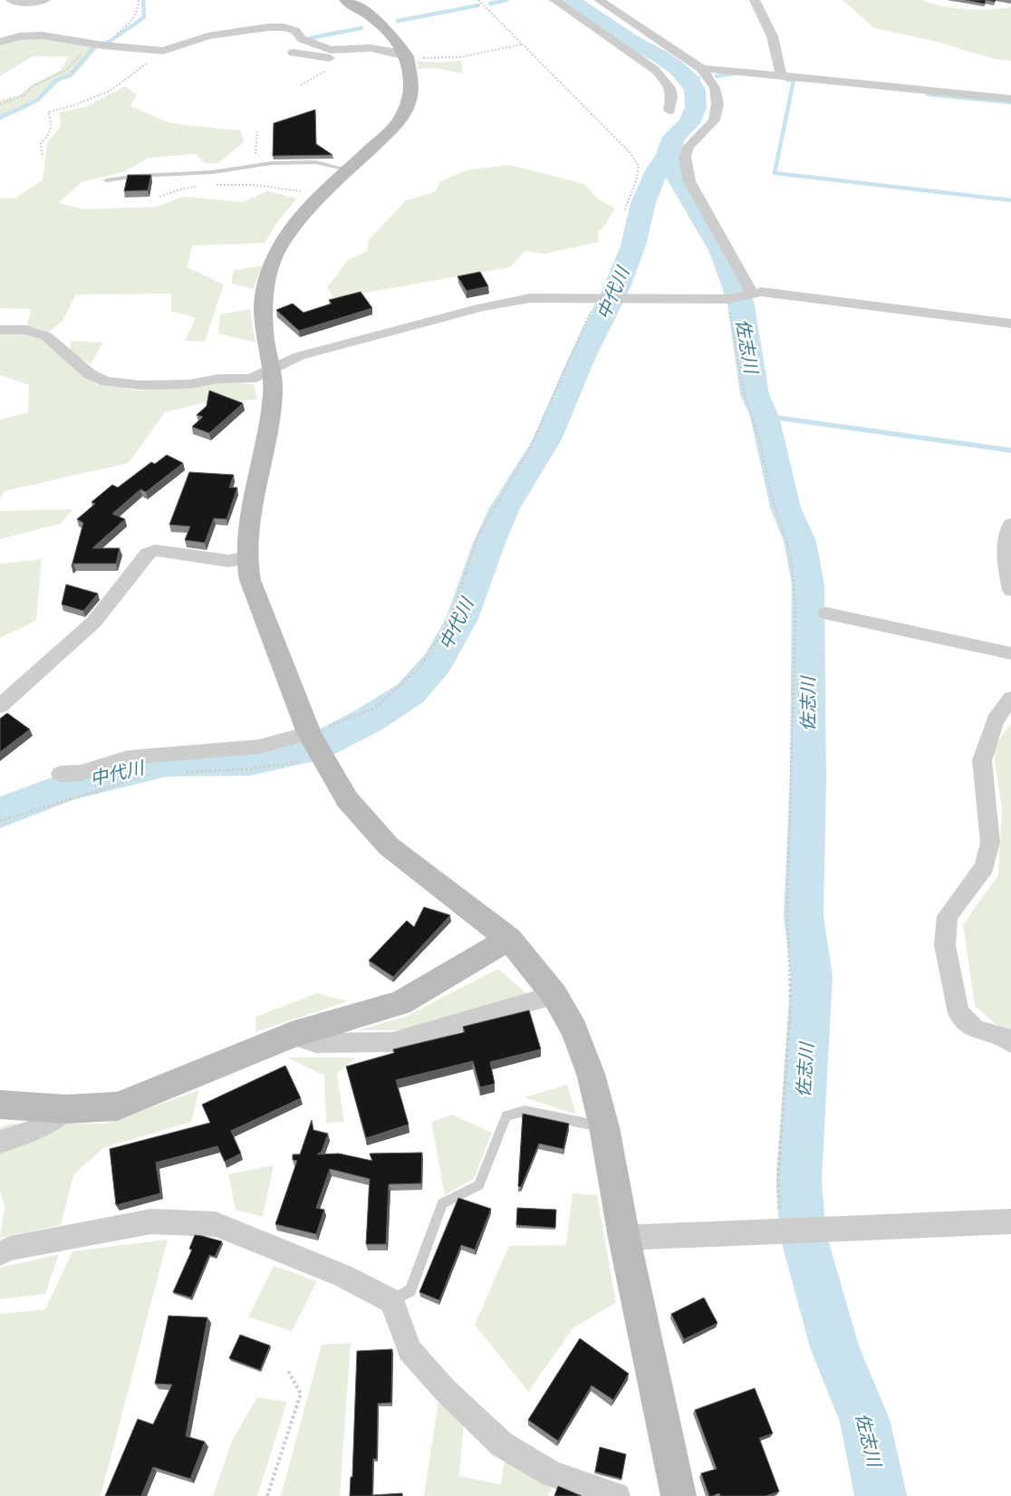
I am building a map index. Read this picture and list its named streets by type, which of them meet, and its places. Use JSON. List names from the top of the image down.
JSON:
{
  "water": ["中代川", "佐志川"]
}
